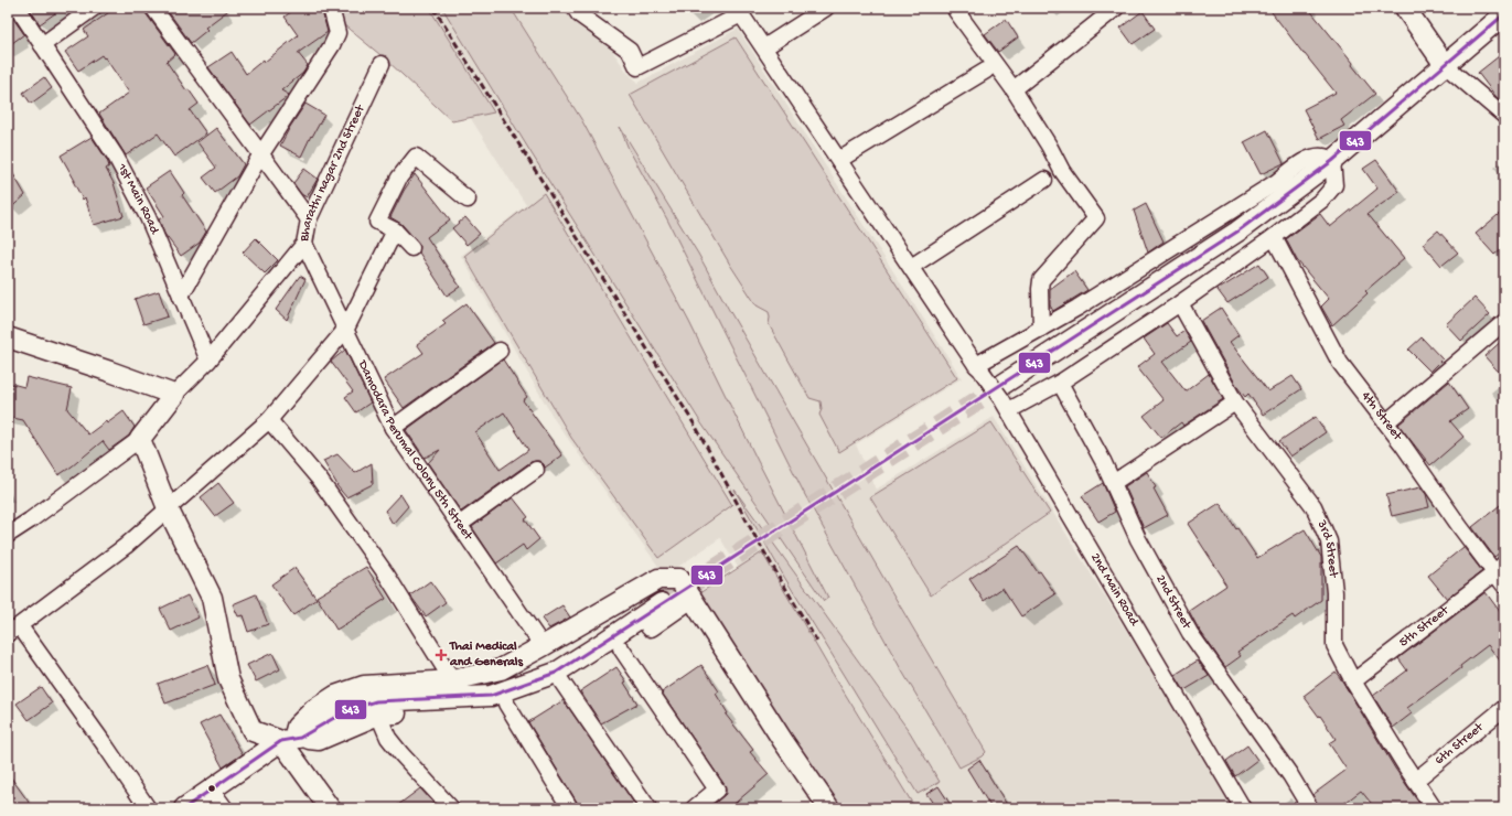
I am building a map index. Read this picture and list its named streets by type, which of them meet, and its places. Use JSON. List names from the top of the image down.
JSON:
{
  "streets": {
    "street": [
      "Bharathi nagar 2nd Street",
      "1st Main Road",
      "4th Street",
      "Damodara Perumal Colony 5th Street",
      "3rd Street",
      "2nd Main Road",
      "2nd Street",
      "5th Street",
      "6th Street"
    ]
  },
  "crossings": [
    ["Bharathi nagar 2nd Street", "1st Main Road"],
    ["Bharathi nagar 2nd Street", "Damodara Perumal Colony 5th Street"],
    ["4th Street", "5th Street"],
    ["3rd Street", "5th Street"],
    ["3rd Street", "6th Street"]
  ],
  "places": {
    "health": ["Thai Medical and Generals"]
  },
  "lines": ["transit line S43"]
}
